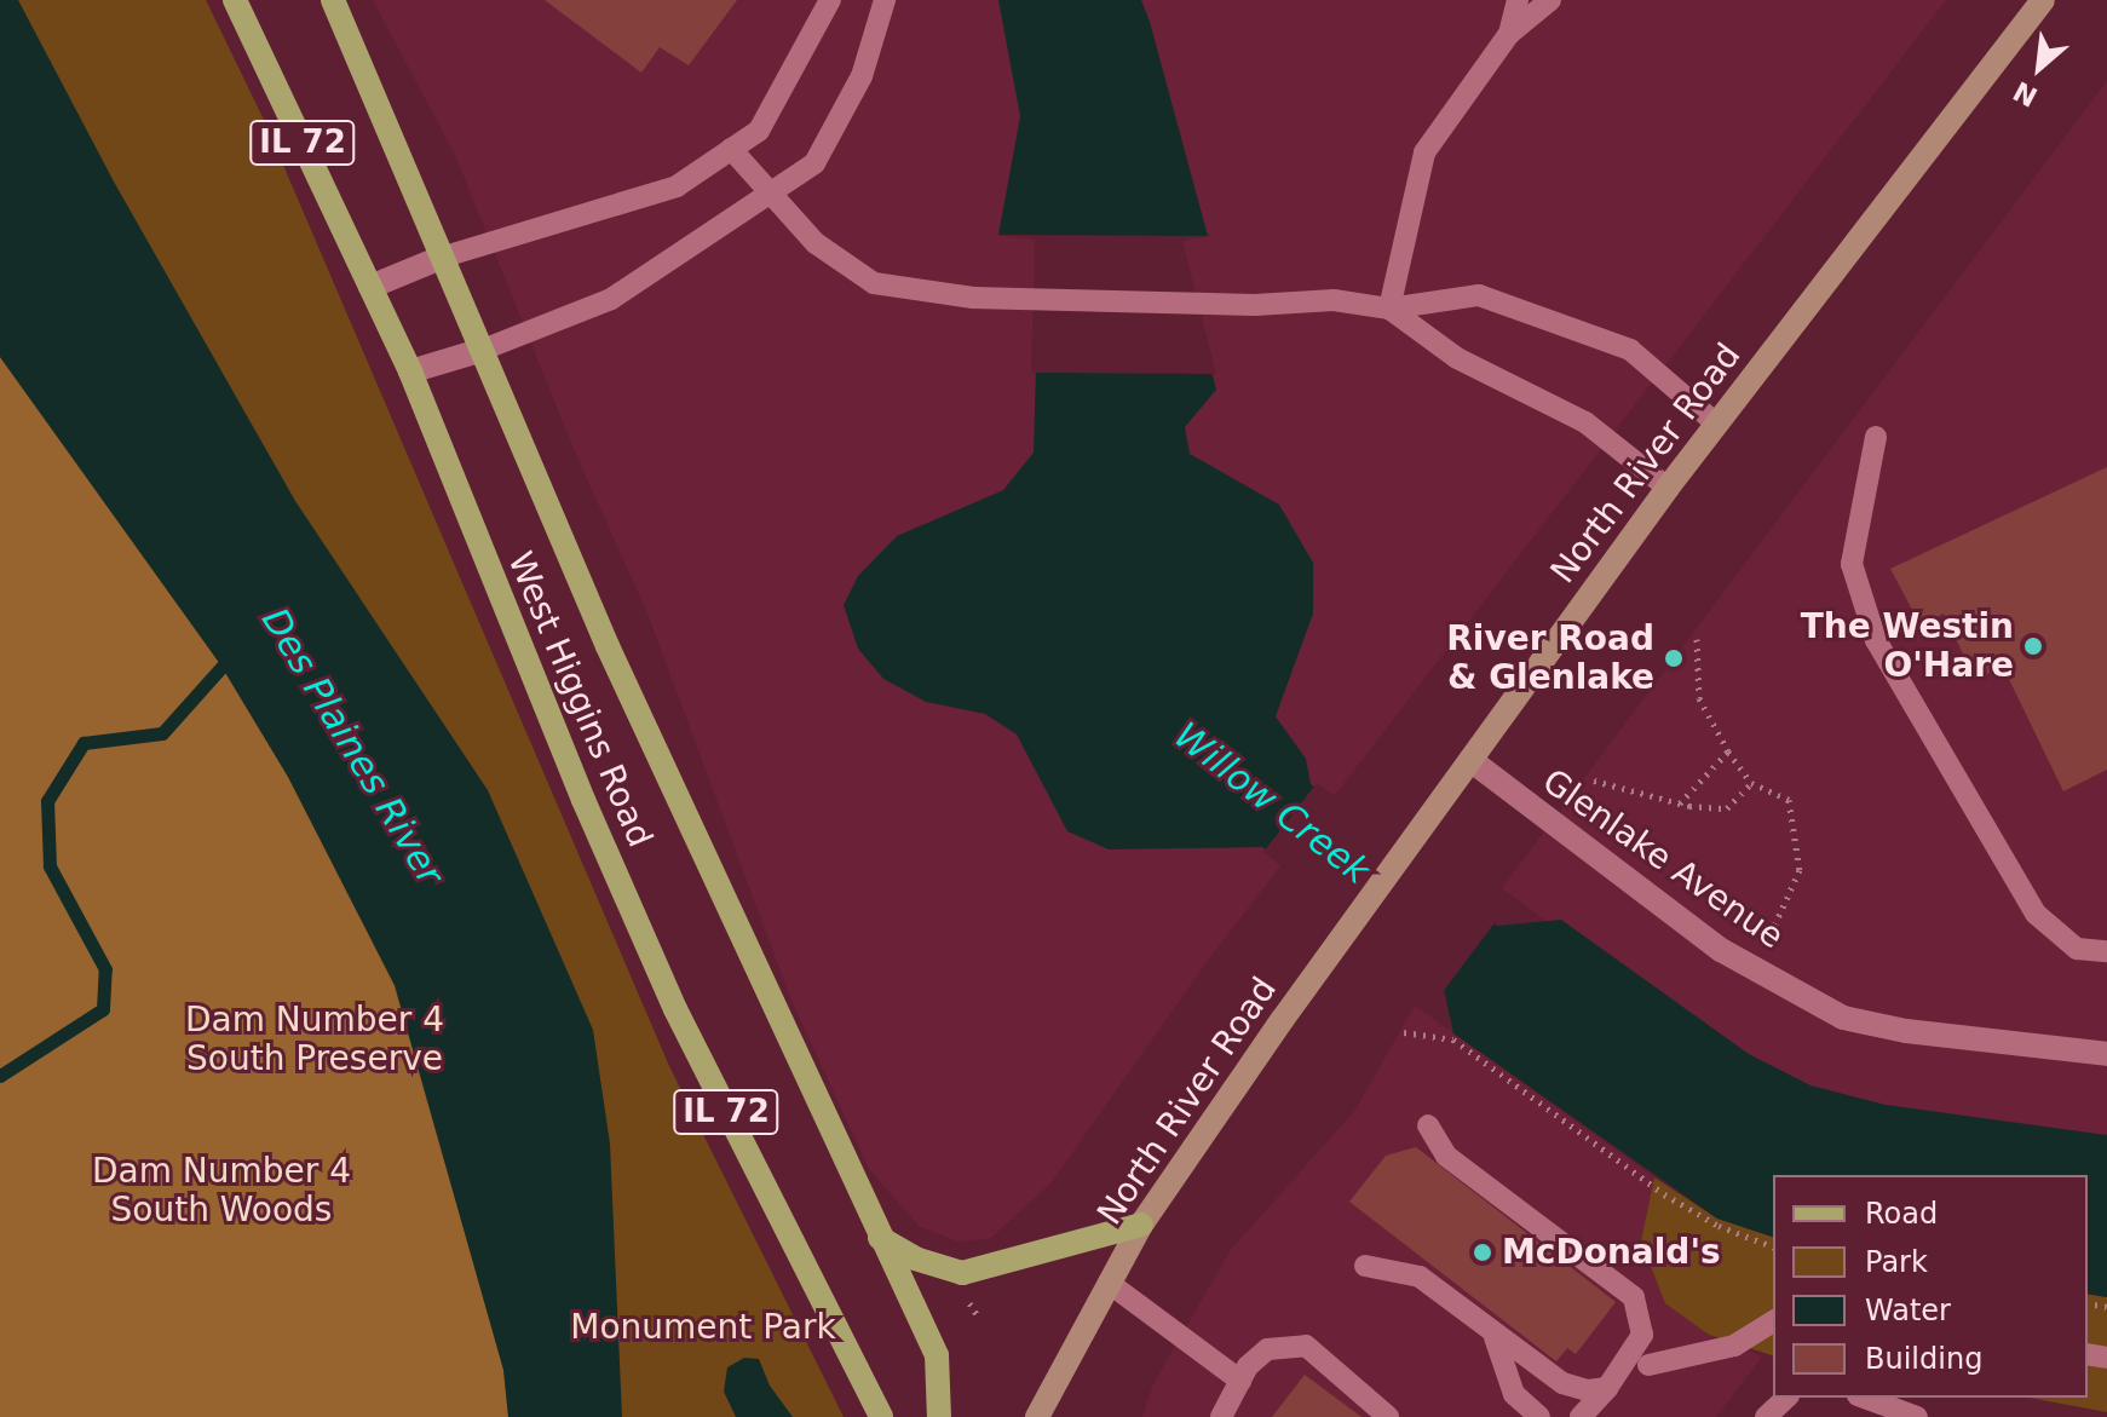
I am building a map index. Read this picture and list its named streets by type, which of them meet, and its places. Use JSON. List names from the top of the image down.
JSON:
{
  "streets": {
    "main road": ["IL 72", "North River Road", "West Higgins Road"],
    "street": ["Glenlake Avenue"]
  },
  "crossings": [
    ["North River Road", "Glenlake Avenue"]
  ],
  "water": ["Des Plaines River", "Willow Creek"],
  "parks": ["Dam Number 4 South Preserve", "Dam Number 4 South Woods", "Monument Park"],
  "places": ["The Westin O'Hare", "River Road & Glenlake", "McDonald's"],
  "legend": [
    "Road",
    "Park",
    "Water",
    "Building"
  ],
  "north": "bottom left"
}
